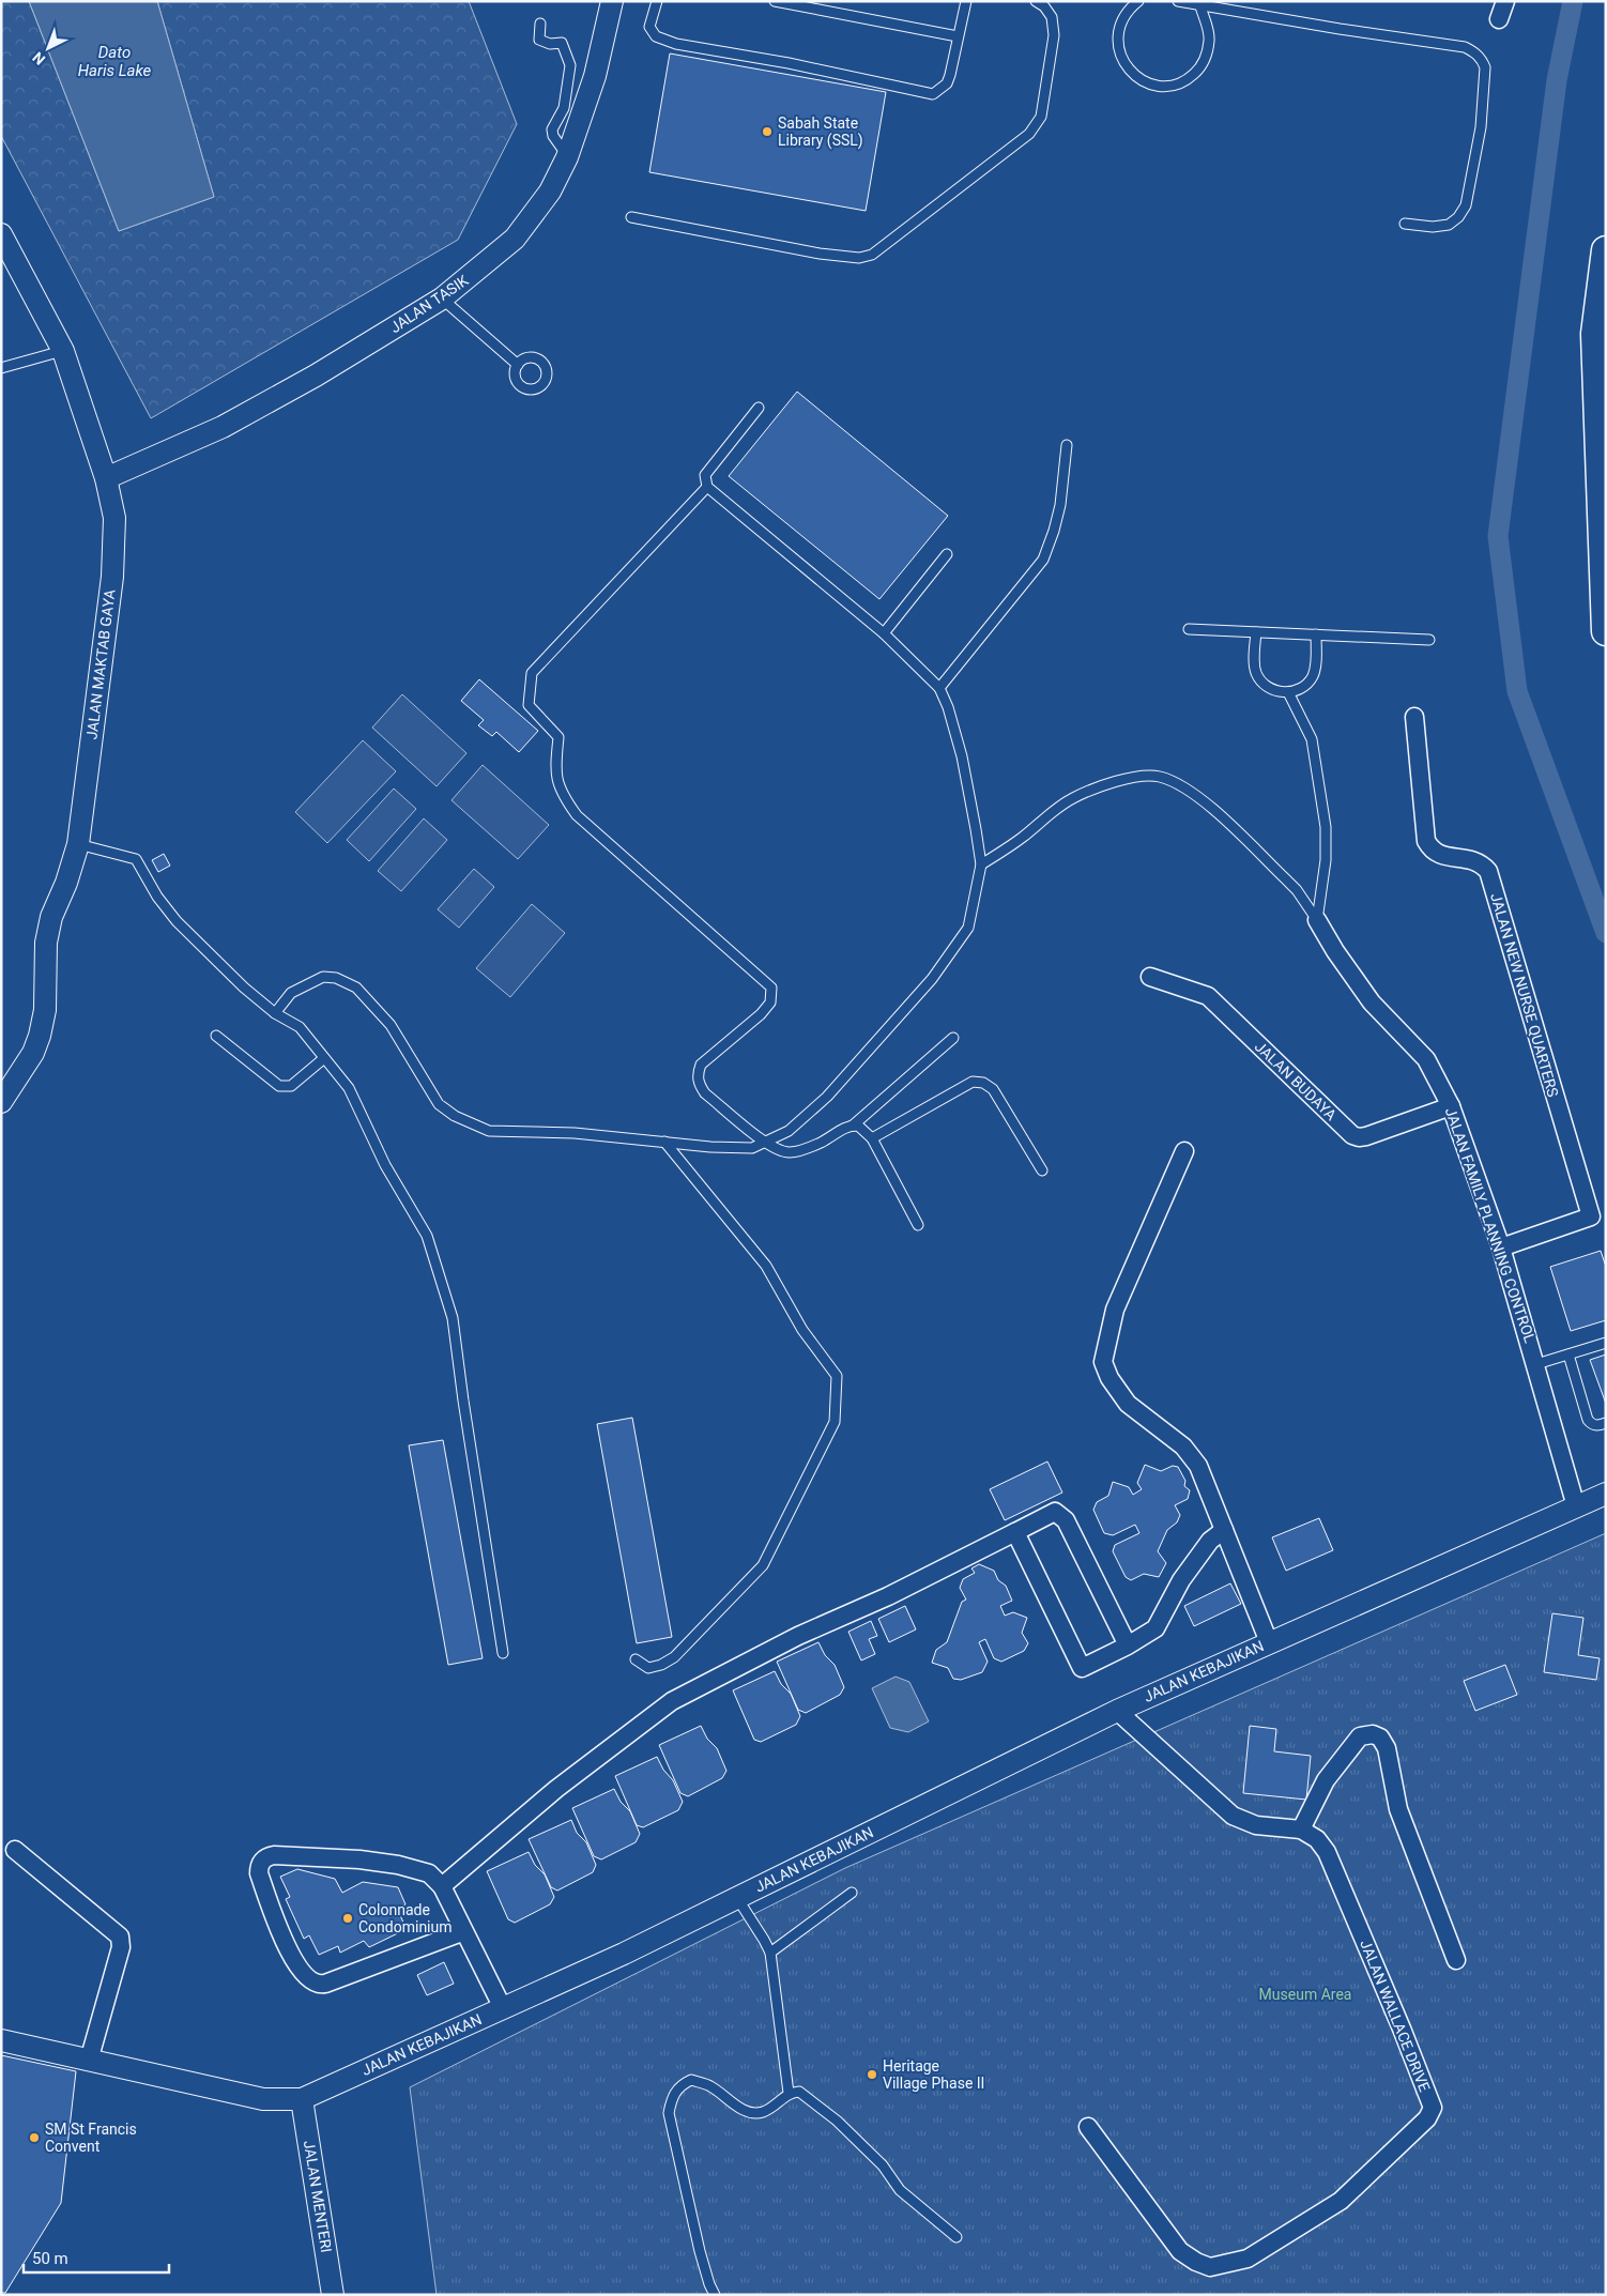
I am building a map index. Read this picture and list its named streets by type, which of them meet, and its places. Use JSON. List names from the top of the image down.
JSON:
{
  "streets": {
    "street": [
      "JALAN TASIK",
      "JALAN MAKTAB GAYA",
      "JALAN NEW NURSE QUARTERS",
      "JALAN BUDAYA",
      "JALAN FAMILY PLANNING CONTROL",
      "JALAN KEBAJIKAN",
      "JALAN WALLACE DRIVE",
      "JALAN MENTERI"
    ]
  },
  "crossings": [
    ["JALAN TASIK", "JALAN MAKTAB GAYA"],
    ["JALAN NEW NURSE QUARTERS", "JALAN FAMILY PLANNING CONTROL"],
    ["JALAN BUDAYA", "JALAN FAMILY PLANNING CONTROL"],
    ["JALAN FAMILY PLANNING CONTROL", "JALAN KEBAJIKAN"],
    ["JALAN KEBAJIKAN", "JALAN MENTERI"]
  ],
  "water": ["Dato Haris Lake"],
  "parks": ["Museum Area"],
  "places": [
    "Sabah State Library (SSL)",
    "Colonnade Condominium",
    "Heritage Village Phase II",
    "SM St Francis Convent"
  ],
  "scale_bar": "50 m",
  "north": "bottom left"
}
